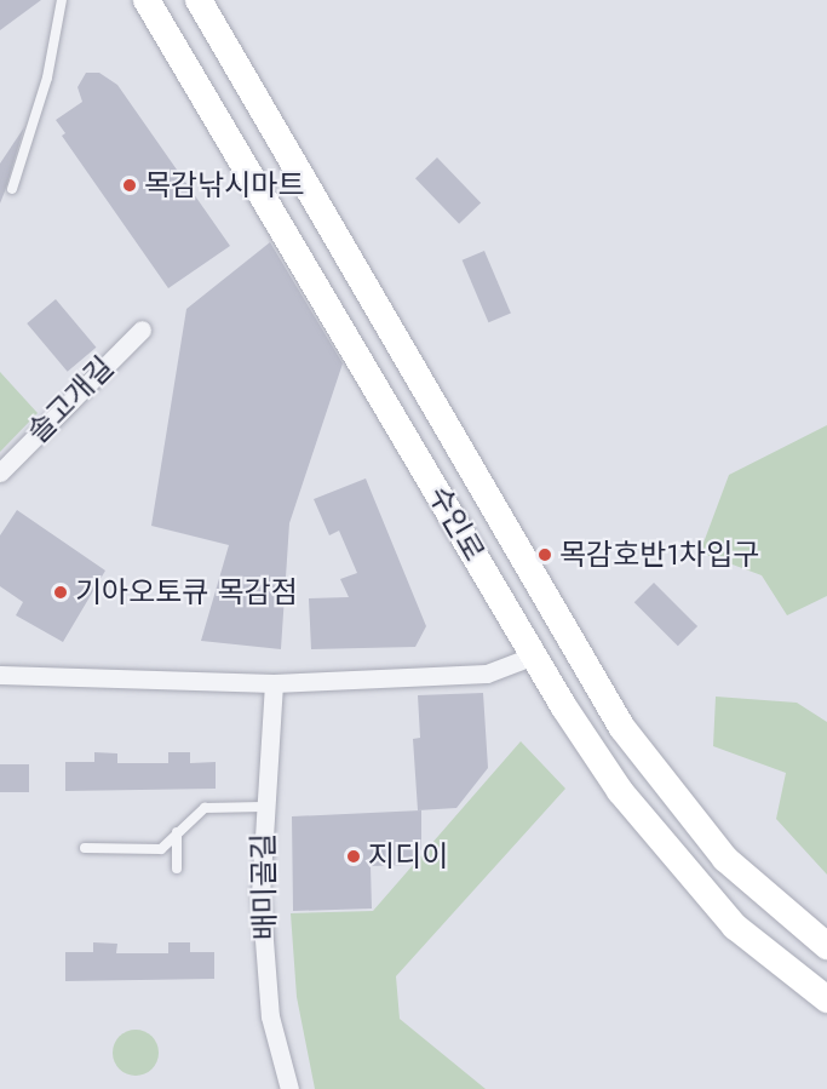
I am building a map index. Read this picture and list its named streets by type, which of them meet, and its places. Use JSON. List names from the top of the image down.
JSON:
{
  "streets": {
    "main road": ["수인로"],
    "street": ["솔고개길", "배미골길"]
  },
  "places": [
    "목감낚시마트",
    "목감호반1차입구",
    "기아오토큐 목감점",
    "지디이"
  ]
}
